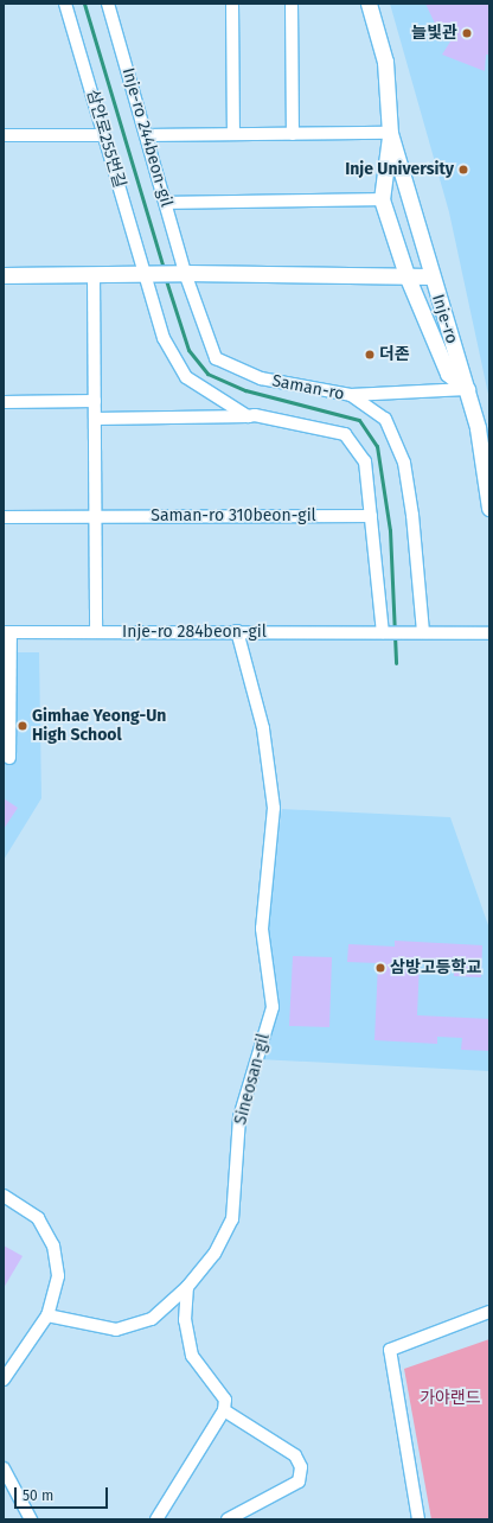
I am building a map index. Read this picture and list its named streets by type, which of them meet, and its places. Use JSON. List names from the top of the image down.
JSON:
{
  "streets": {
    "main road": ["Inje-ro"],
    "street": [
      "Inje-ro 244beon-gil",
      "삼안로255번길",
      "Saman-ro",
      "Saman-ro 310beon-gil",
      "Inje-ro 284beon-gil",
      "Sineosan-gil"
    ]
  },
  "crossings": [
    ["Inje-ro 244beon-gil", "Saman-ro"],
    ["Saman-ro", "Inje-ro 284beon-gil"],
    ["Inje-ro 284beon-gil", "Sineosan-gil"]
  ],
  "parks": ["가야랜드"],
  "places": [
    "늘빛관",
    "Inje University",
    "더존",
    "Gimhae Yeong-Un High School",
    "삼방고등학교"
  ],
  "scale_bar": "50 m"
}
